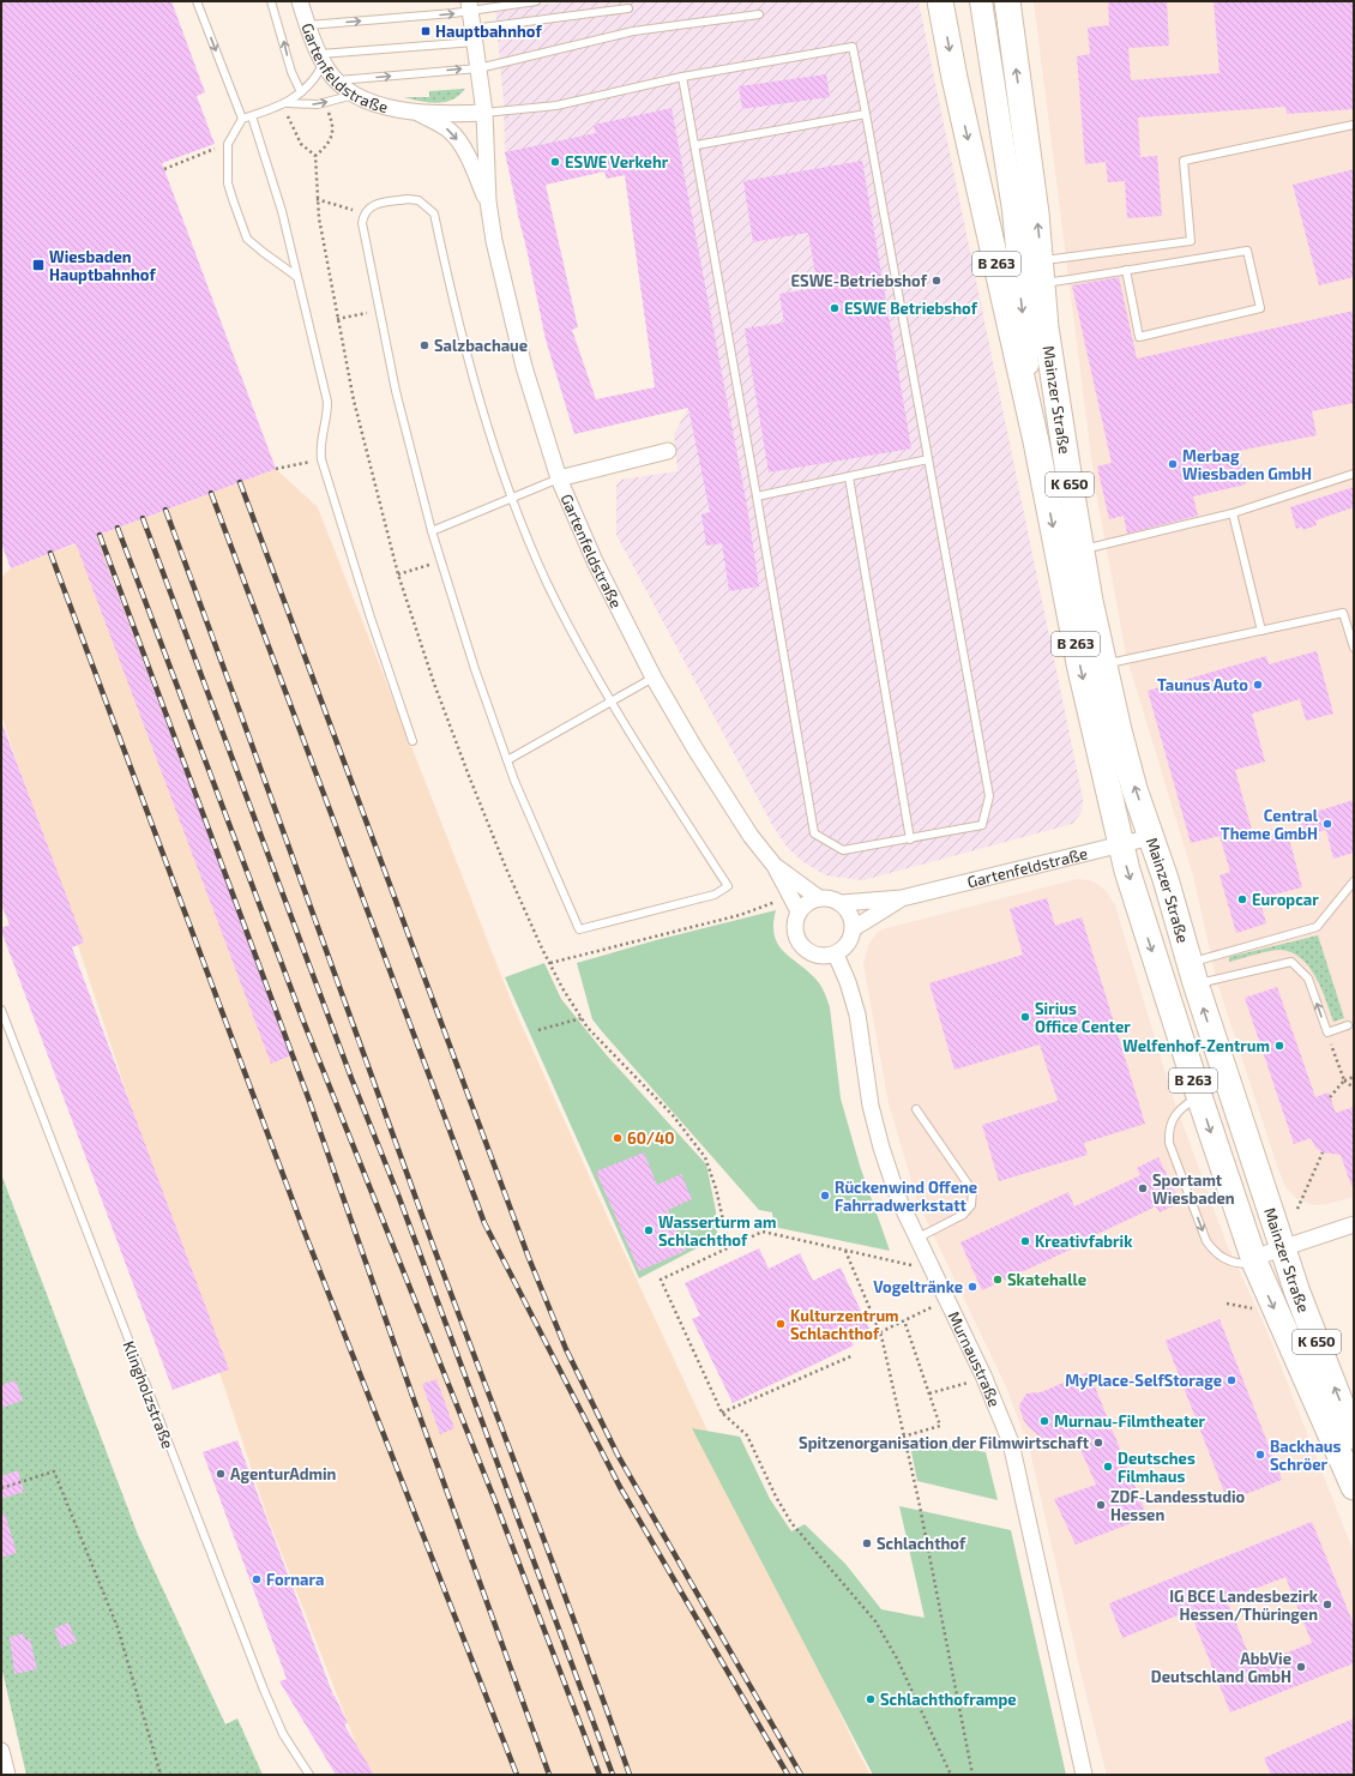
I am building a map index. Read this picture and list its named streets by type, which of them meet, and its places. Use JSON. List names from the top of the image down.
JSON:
{
  "streets": {
    "main road": ["B 263", "Mainzer Straße", "K 650"],
    "street": ["Gartenfeldstraße", "Murnaustraße"],
    "lane": ["Klingholzstraße"]
  },
  "crossings": [
    ["Gartenfeldstraße", "Mainzer Straße"],
    ["Gartenfeldstraße", "Murnaustraße"]
  ],
  "places": {
    "transit": ["Hauptbahnhof", "Wiesbaden Hauptbahnhof"],
    "other": [
      "ESWE Verkehr",
      "ESWE-Betriebshof",
      "ESWE Betriebshof",
      "Salzbachaue",
      "Merbag Wiesbaden GmbH",
      "Taunus Auto",
      "Central Theme GmbH",
      "Europcar",
      "Sirius Office Center",
      "Welfenhof-Zentrum",
      "60/40",
      "Sportamt Wiesbaden",
      "Rückenwind Offene Fahrradwerkstatt",
      "Wasserturm am Schlachthof",
      "Kreativfabrik",
      "Skatehalle",
      "Vogeltränke",
      "Kulturzentrum Schlachthof",
      "MyPlace-SelfStorage",
      "Murnau-Filmtheater",
      "Spitzenorganisation der Filmwirtschaft",
      "Backhaus Schröer",
      "Deutsches Filmhaus",
      "AgenturAdmin",
      "ZDF-Landesstudio Hessen",
      "Schlachthof",
      "Fornara",
      "IG BCE Landesbezirk Hessen/Thüringen",
      "AbbVie Deutschland GmbH",
      "Schlachthoframpe"
    ]
  }
}
